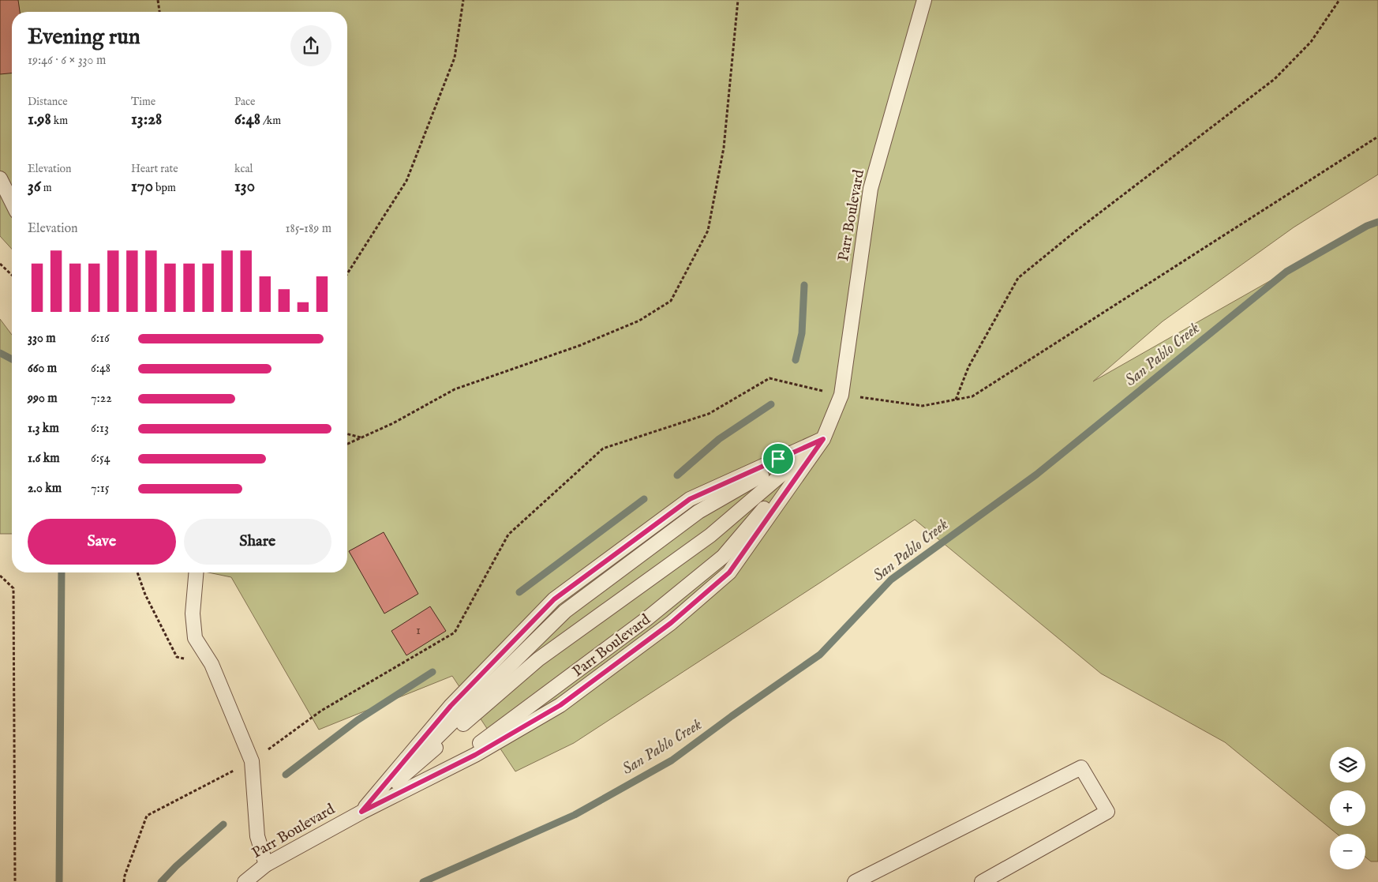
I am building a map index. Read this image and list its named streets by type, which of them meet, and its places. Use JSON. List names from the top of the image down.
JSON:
{
  "streets": {
    "lane": ["Parr Boulevard"]
  },
  "water": ["San Pablo Creek"],
  "house_numbers": ["1"],
  "page": {
    "heading": ["Evening run", "19:46 · 6 × 330 m"],
    "stats": [
      ["Distance", "1.98 km"],
      ["Time", "13:28"],
      ["Pace", "6:48 /km"],
      ["Elevation", "36 m"],
      ["Heart rate", "170 bpm"],
      ["kcal", "130"]
    ],
    "chart": ["Elevation", "185–189 m"],
    "list": [
      {
        "name": "330 m",
        "note": "6:16"
      },
      {
        "name": "660 m",
        "note": "6:48"
      },
      {
        "name": "990 m",
        "note": "7:22"
      },
      {
        "name": "1.3 km",
        "note": "6:13"
      },
      {
        "name": "1.6 km",
        "note": "6:54"
      },
      {
        "name": "2.0 km",
        "note": "7:15"
      }
    ],
    "buttons": ["Save", "Share"],
    "map_buttons": ["+", "−"]
  }
}
